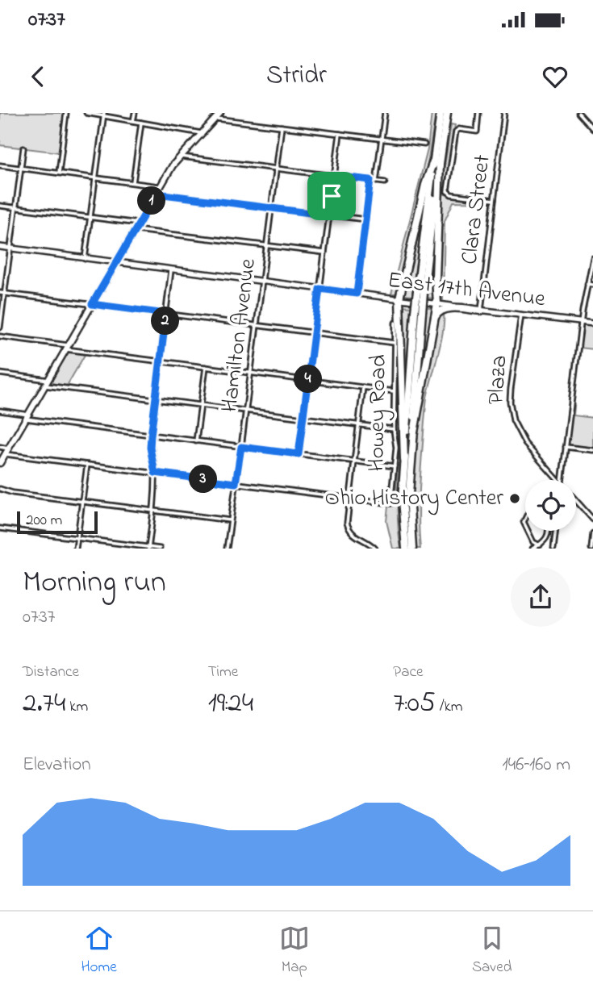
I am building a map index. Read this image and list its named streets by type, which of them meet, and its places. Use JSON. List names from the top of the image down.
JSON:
{
  "streets": {
    "street": [
      "Clara Street",
      "East 17th Avenue",
      "Hamilton Avenue",
      "Plaza",
      "Howey Road"
    ]
  },
  "crossings": [
    ["Clara Street", "East 17th Avenue"],
    ["East 17th Avenue", "Hamilton Avenue"],
    ["East 17th Avenue", "Plaza"]
  ],
  "places": ["Ohio History Center"],
  "scale_bar": "200 m",
  "page": {
    "status": "07:37",
    "header": "Stridr",
    "pins": [
      "1",
      "2",
      "4",
      "3"
    ],
    "scale": "200 m",
    "heading": ["Morning run", "07:37"],
    "stats": [
      ["Distance", "2.74 km"],
      ["Time", "19:24"],
      ["Pace", "7:05 /km"]
    ],
    "chart": ["Elevation", "146–160 m"],
    "tabs": ["Home", "Map", "Saved"]
  }
}
